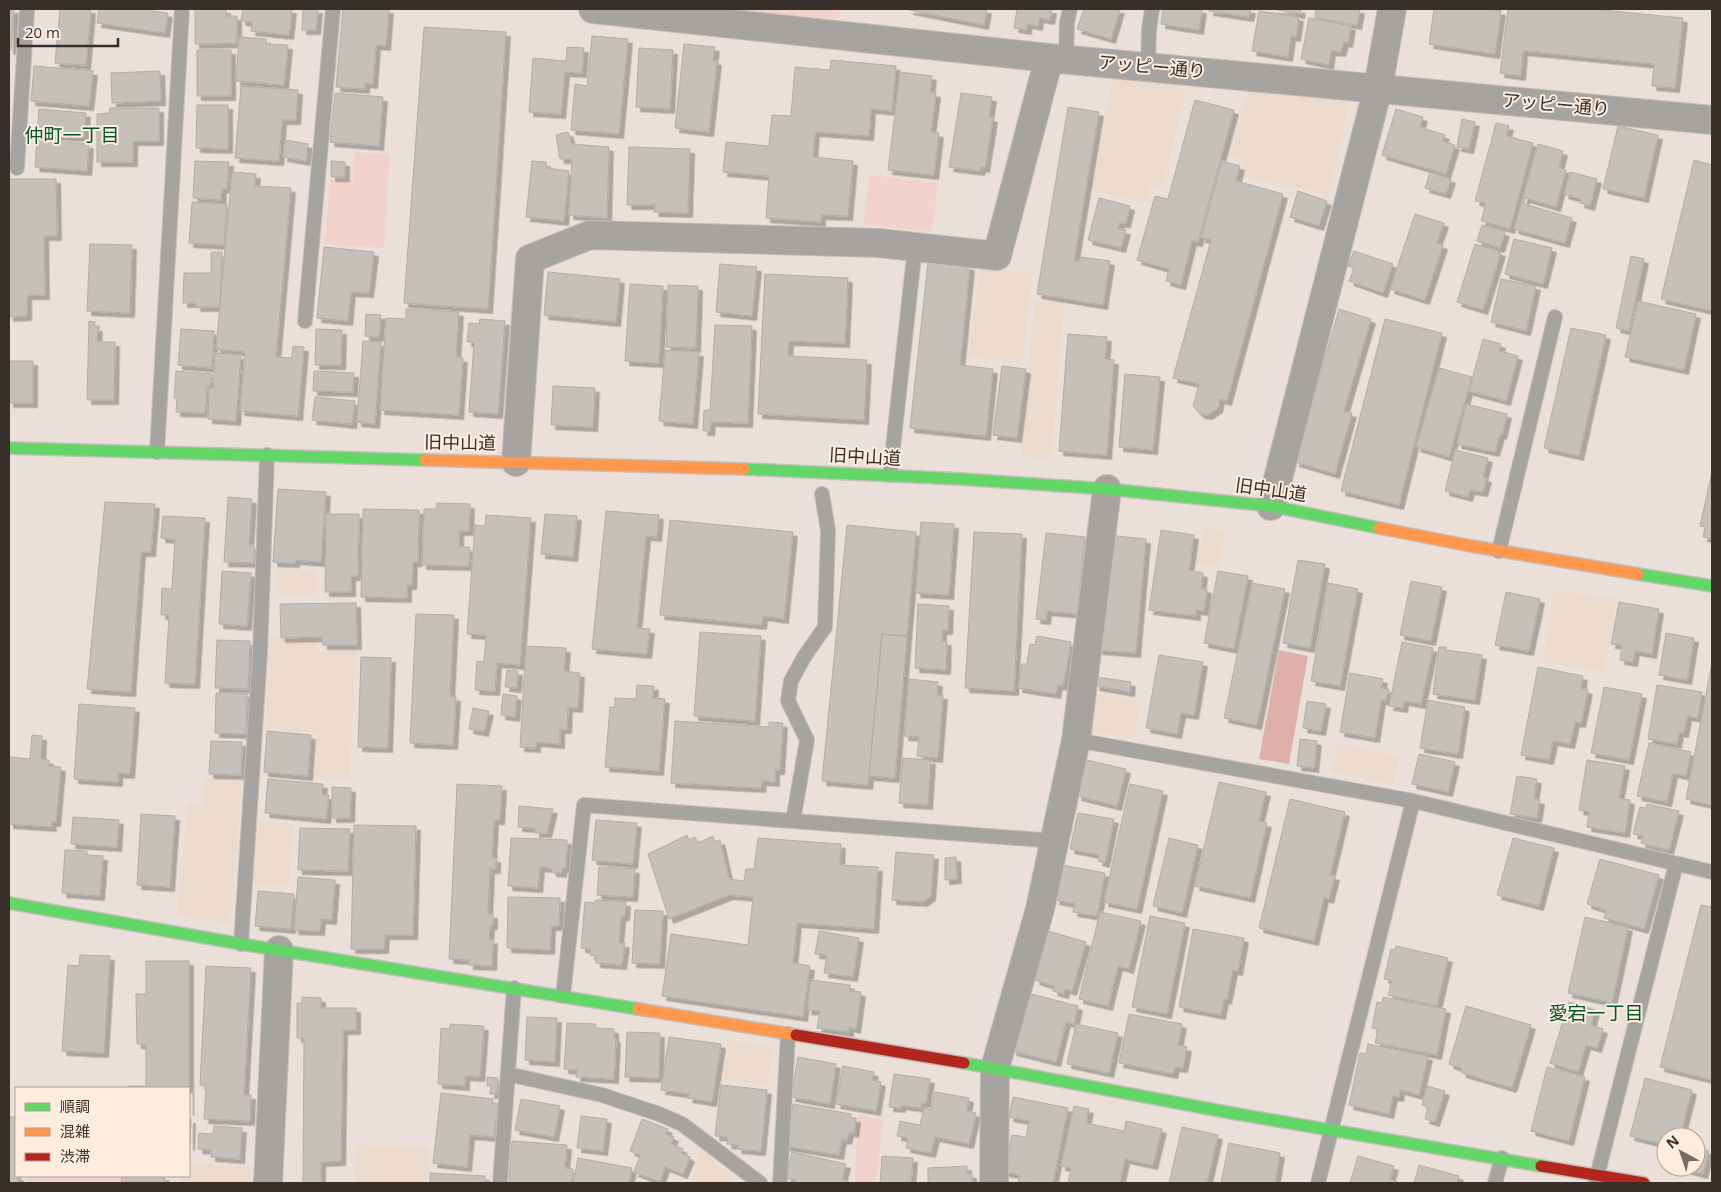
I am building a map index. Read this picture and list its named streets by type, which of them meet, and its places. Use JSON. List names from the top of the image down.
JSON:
{
  "streets": {
    "main road": ["旧中山道"],
    "street": ["アッピー通り"]
  },
  "districts": ["仲町一丁目", "愛宕一丁目"],
  "legend": ["順調", "混雑", "渋滞"],
  "scale_bar": "20 m",
  "north": "top left"
}
